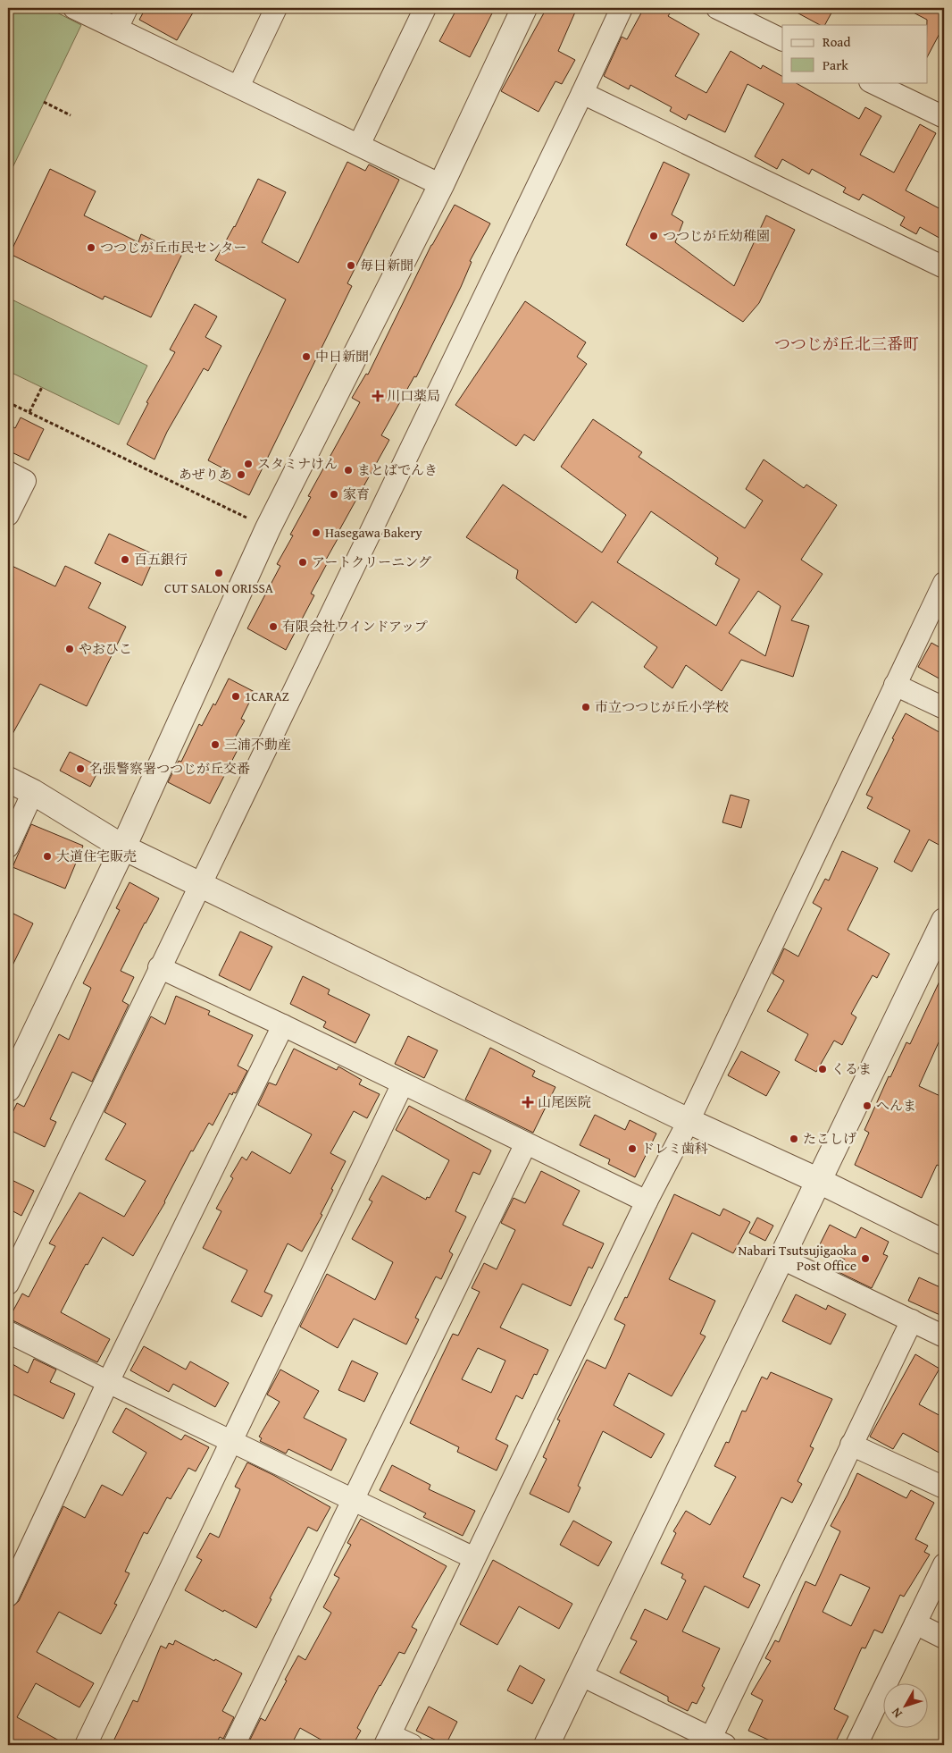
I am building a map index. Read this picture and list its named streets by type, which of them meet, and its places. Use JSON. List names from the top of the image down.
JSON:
{
  "districts": ["つつじが丘北三番町"],
  "places": {
    "other": [
      "つつじが丘幼稚園",
      "つつじが丘市民センター",
      "毎日新聞",
      "中日新聞",
      "スタミナけん",
      "まとばでんき",
      "あぜりあ",
      "家育",
      "Hasegawa Bakery",
      "百五銀行",
      "アートクリーニング",
      "CUT SALON ORISSA",
      "有限会社ワインドアップ",
      "やおひこ",
      "1CARAZ",
      "市立つつじが丘小学校",
      "三浦不動産",
      "名張警察署つつじが丘交番",
      "大道住宅販売",
      "くるま",
      "へんま",
      "たこしげ",
      "ドレミ歯科",
      "Nabari Tsutsujigaoka Post Office"
    ],
    "health": ["川口薬局", "山尾医院"]
  },
  "legend": ["Road", "Park"],
  "north": "bottom left"
}
